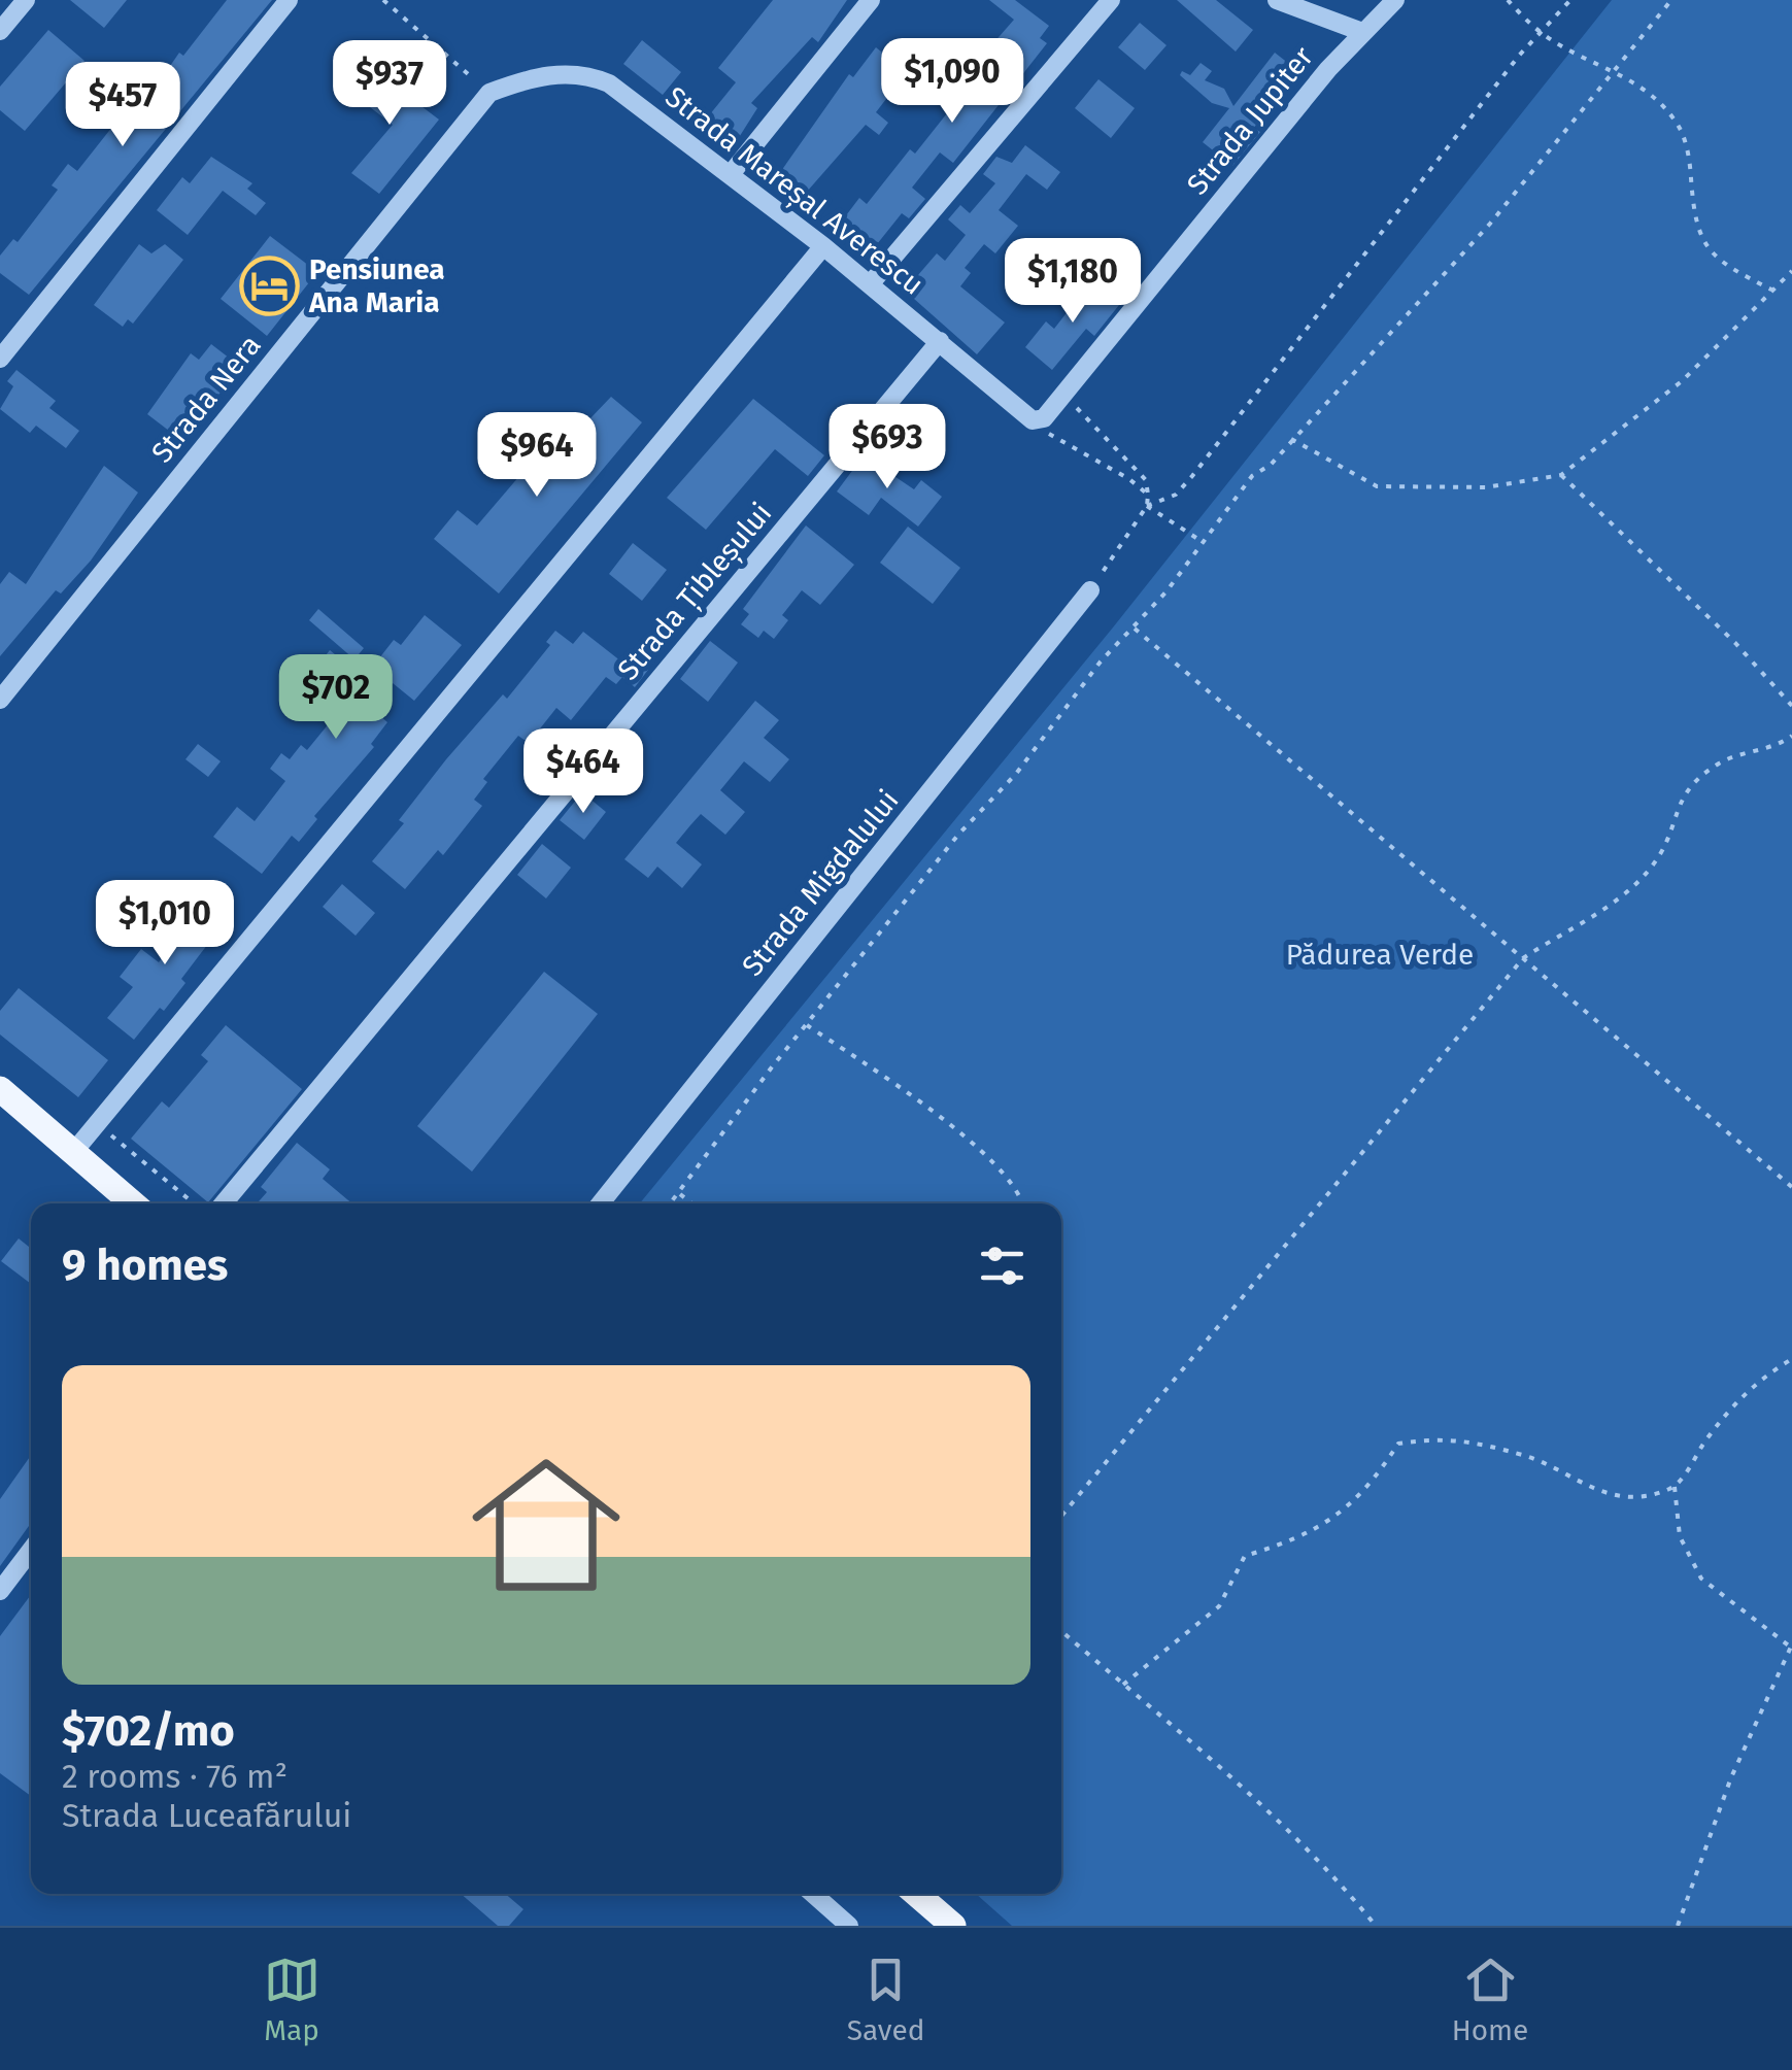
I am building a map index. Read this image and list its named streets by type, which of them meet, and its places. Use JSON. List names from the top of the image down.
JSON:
{
  "streets": {
    "street": [
      "Strada Jupiter",
      "Strada Mareșal Averescu",
      "Strada Nera",
      "Strada Țibleșului",
      "Strada Migdalului"
    ]
  },
  "crossings": [
    ["Strada Jupiter", "Strada Mareșal Averescu"],
    ["Strada Mareșal Averescu", "Strada Nera"],
    ["Strada Mareșal Averescu", "Strada Țibleșului"]
  ],
  "parks": ["Pădurea Verde"],
  "places": {
    "hotel": ["Pensiunea Ana Maria"]
  },
  "page": {
    "price": [
      "$1,090",
      "$937",
      "$457",
      "$1,180",
      "$693",
      "$964",
      "$702",
      "$464",
      "$1,010"
    ],
    "heading": "9 homes",
    "list": [
      {
        "name": "$702/mo",
        "note": "2 rooms · 76 m² · Strada Luceafărului"
      }
    ],
    "tabs": ["Map", "Saved", "Home"]
  }
}
